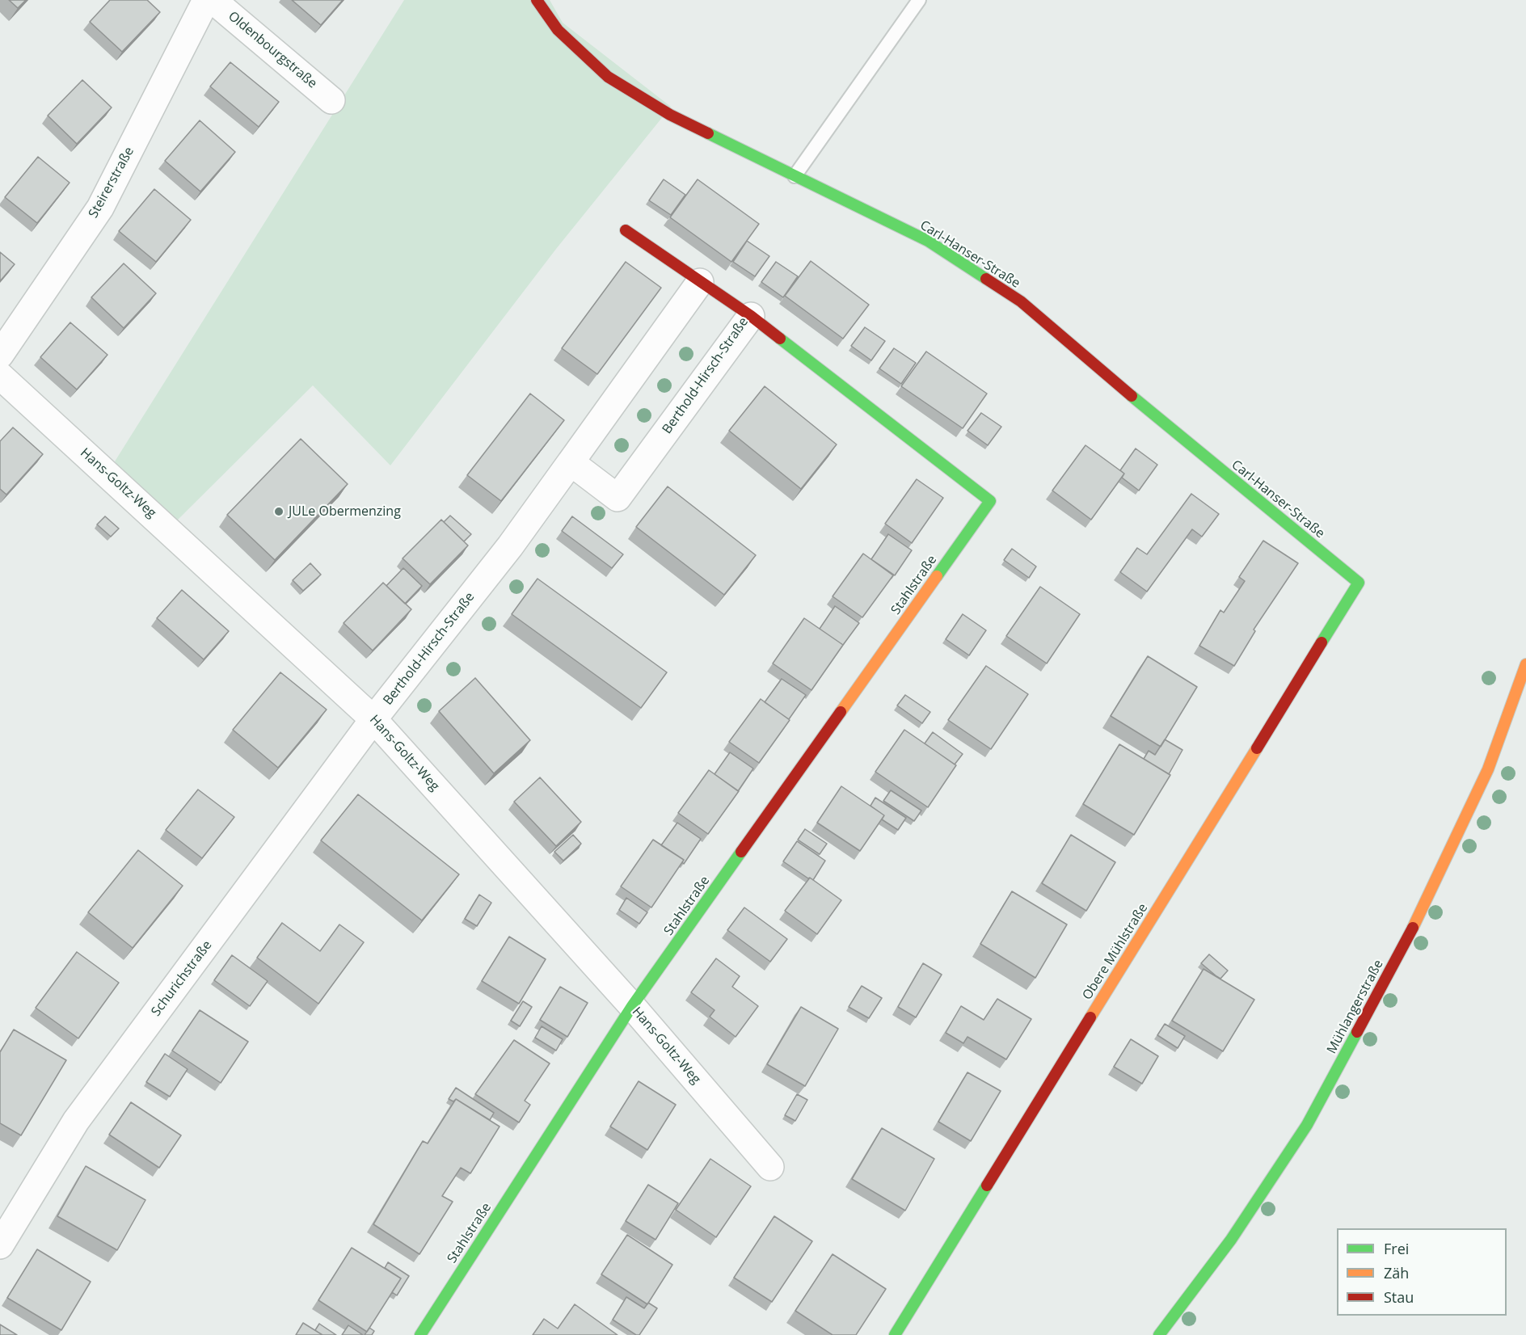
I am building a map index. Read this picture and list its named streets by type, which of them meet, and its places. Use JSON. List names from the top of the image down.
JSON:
{
  "streets": {
    "street": [
      "Oldenbourgstraße",
      "Steirerstraße",
      "Carl-Hanser-Straße",
      "Berthold-Hirsch-Straße",
      "Hans-Goltz-Weg",
      "Stahlstraße",
      "Obere Mühlstraße",
      "Schurichstraße",
      "Mühlangerstraße"
    ]
  },
  "crossings": [
    ["Carl-Hanser-Straße", "Obere Mühlstraße"],
    ["Berthold-Hirsch-Straße", "Hans-Goltz-Weg"],
    ["Berthold-Hirsch-Straße", "Stahlstraße"],
    ["Berthold-Hirsch-Straße", "Schurichstraße"],
    ["Hans-Goltz-Weg", "Stahlstraße"],
    ["Hans-Goltz-Weg", "Schurichstraße"]
  ],
  "places": ["JULe Obermenzing"],
  "legend": ["Frei", "Zäh", "Stau"]
}
